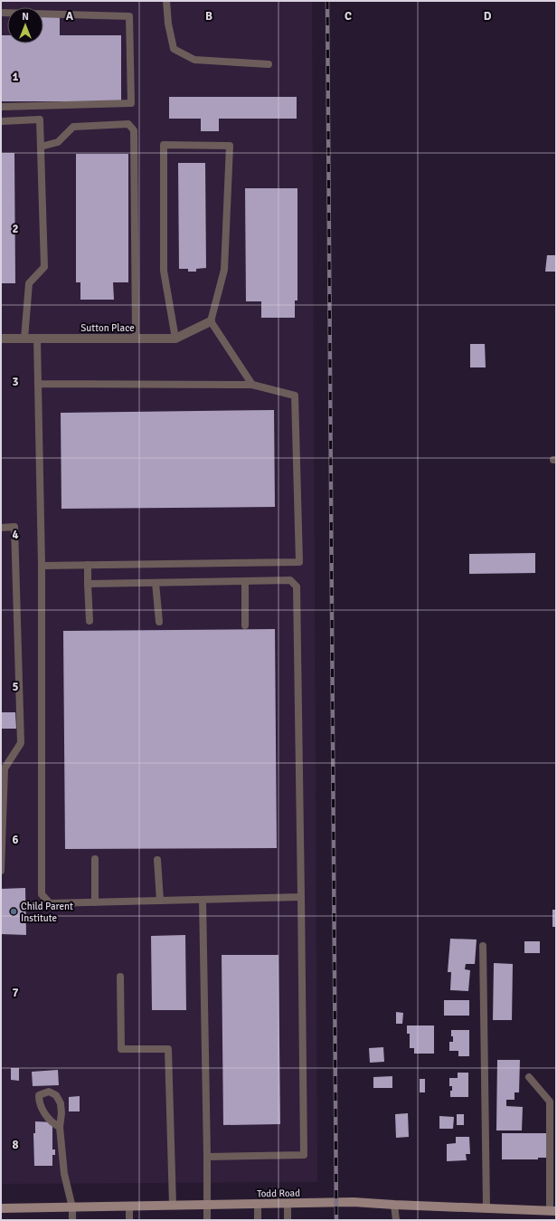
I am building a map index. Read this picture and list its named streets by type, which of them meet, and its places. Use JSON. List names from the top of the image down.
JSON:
{
  "streets": {
    "main road": ["Todd Road"],
    "street": ["Sutton Place"]
  },
  "places": ["Child Parent Institute"],
  "north": "top",
  "grid": {
    "columns": [
      "A",
      "B",
      "C",
      "D"
    ],
    "rows": [
      "1",
      "2",
      "3",
      "4",
      "5",
      "6",
      "7",
      "8"
    ]
  }
}
